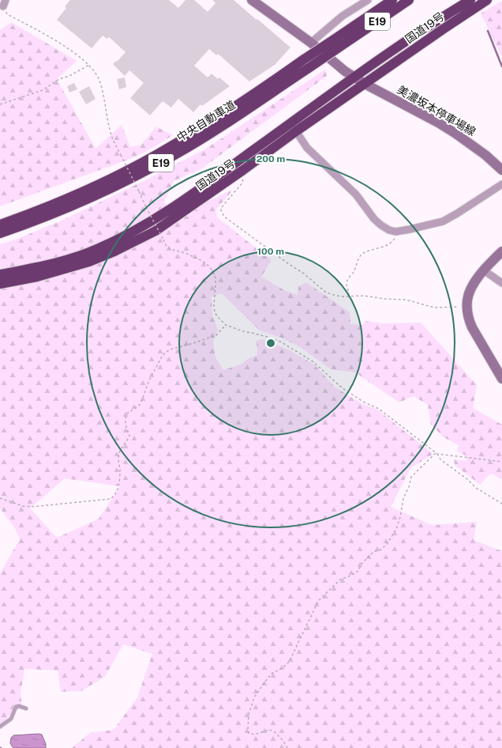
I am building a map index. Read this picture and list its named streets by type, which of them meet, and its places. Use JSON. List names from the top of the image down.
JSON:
{
  "streets": {
    "highway": ["E19", "国道19号", "中央自動車道"],
    "street": ["美濃坂本停車場線"]
  },
  "crossings": [
    ["国道19号", "美濃坂本停車場線"]
  ],
  "rings": ["200 m", "100 m"]
}
